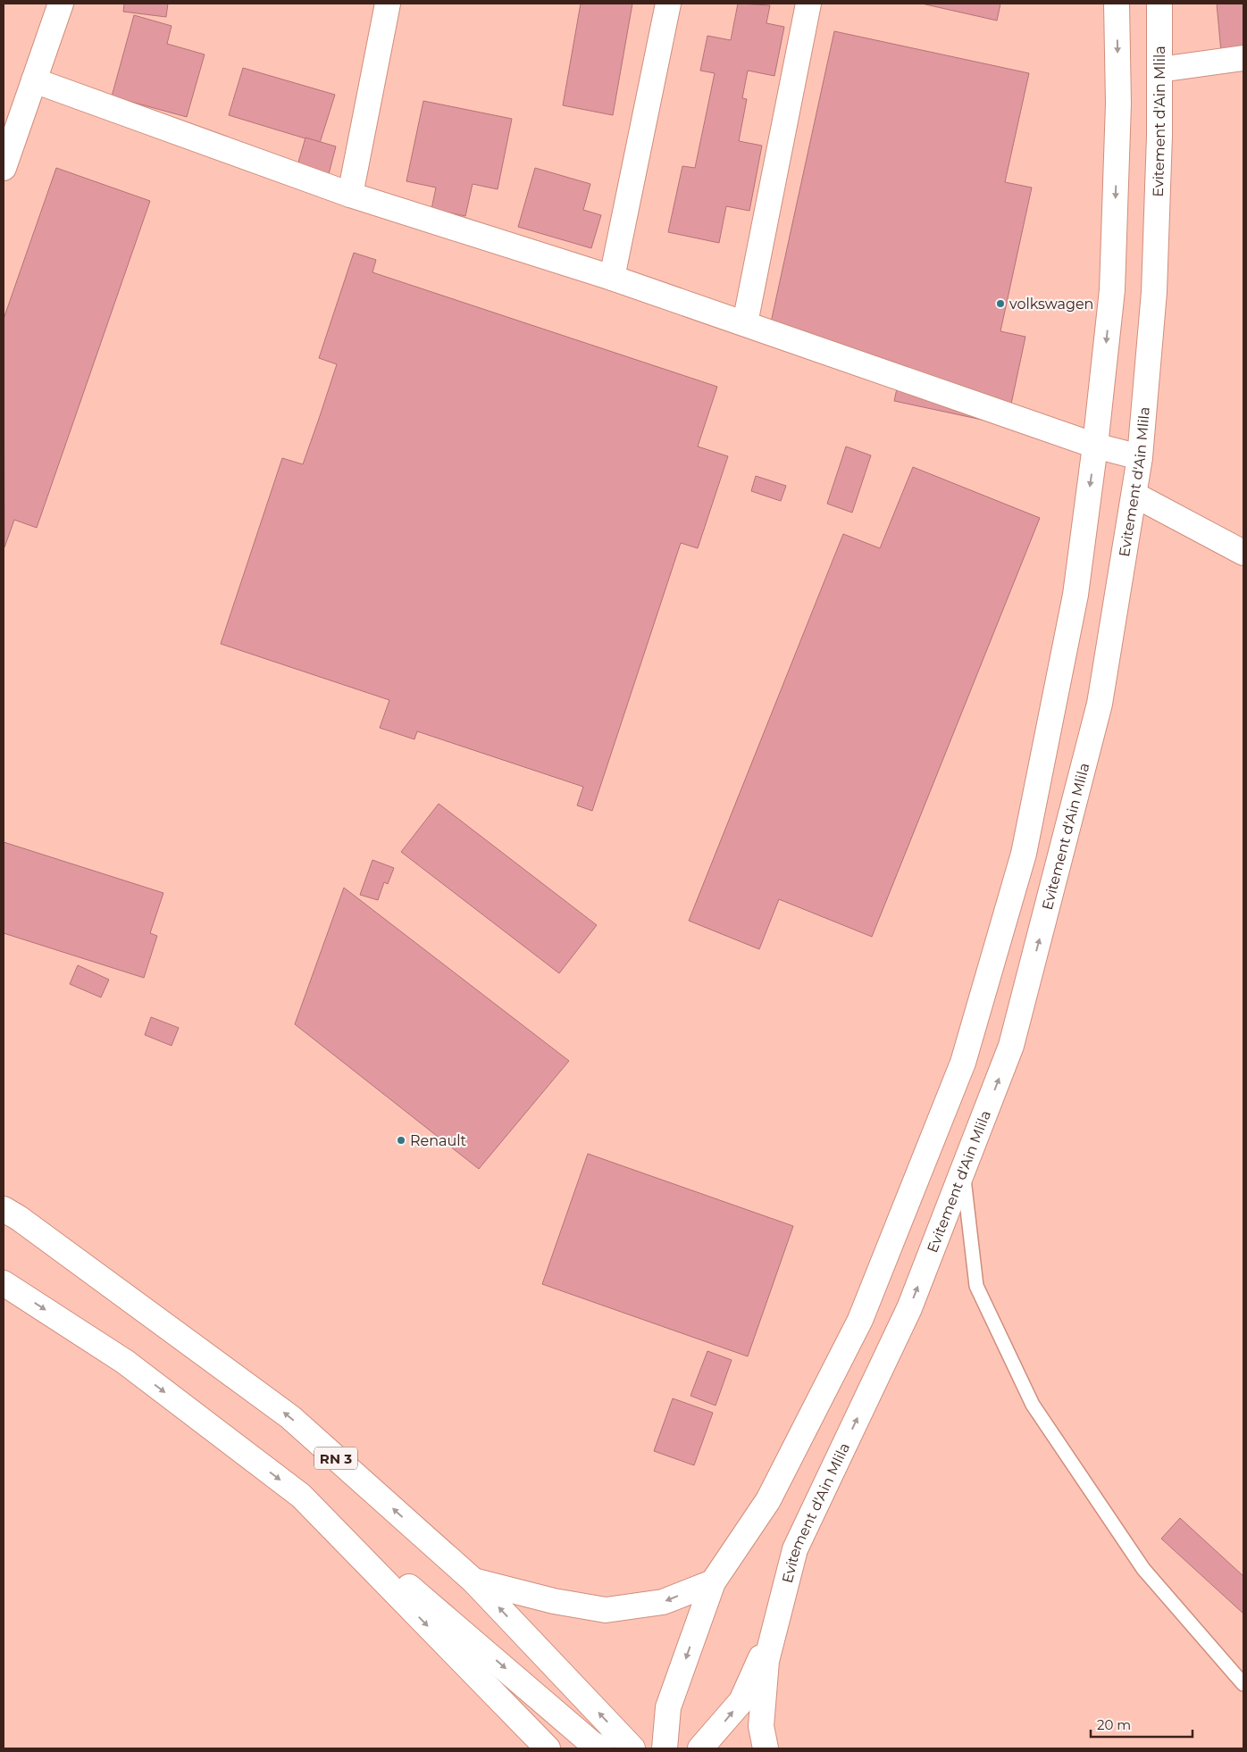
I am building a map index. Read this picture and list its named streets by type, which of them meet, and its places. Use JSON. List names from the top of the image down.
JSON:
{
  "streets": {
    "main road": ["Evitement d'Ain Mlila", "RN 3"]
  },
  "places": ["volkswagen", "Renault"],
  "scale_bar": "20 m"
}
